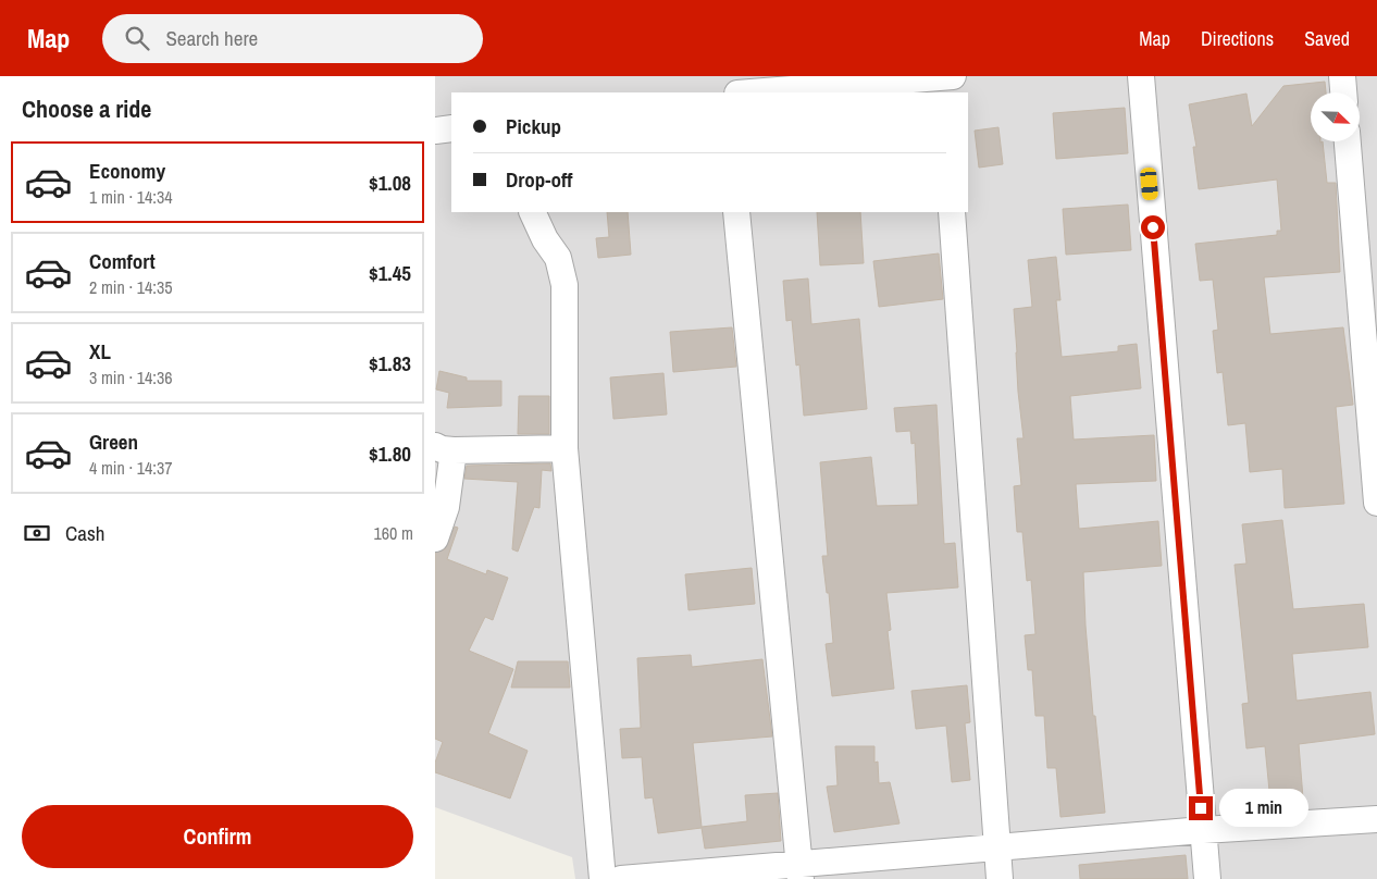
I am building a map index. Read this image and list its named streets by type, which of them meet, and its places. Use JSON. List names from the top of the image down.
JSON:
{
  "north": "bottom right",
  "page": {
    "header": "Map",
    "search": "Search here",
    "nav": ["Map", "Directions", "Saved"],
    "heading": "Choose a ride",
    "banner": ["Pickup", "Drop-off"],
    "list": [
      {
        "name": "Economy",
        "note": "1 min · 14:34",
        "value": "$1.08"
      },
      {
        "name": "Comfort",
        "note": "2 min · 14:35",
        "value": "$1.45"
      },
      {
        "name": "XL",
        "note": "3 min · 14:36",
        "value": "$1.83"
      },
      {
        "name": "Green",
        "note": "4 min · 14:37",
        "value": "$1.80"
      }
    ],
    "pay": ["Cash", "160 m"],
    "bubble": "1 min",
    "buttons": "Confirm"
  }
}
